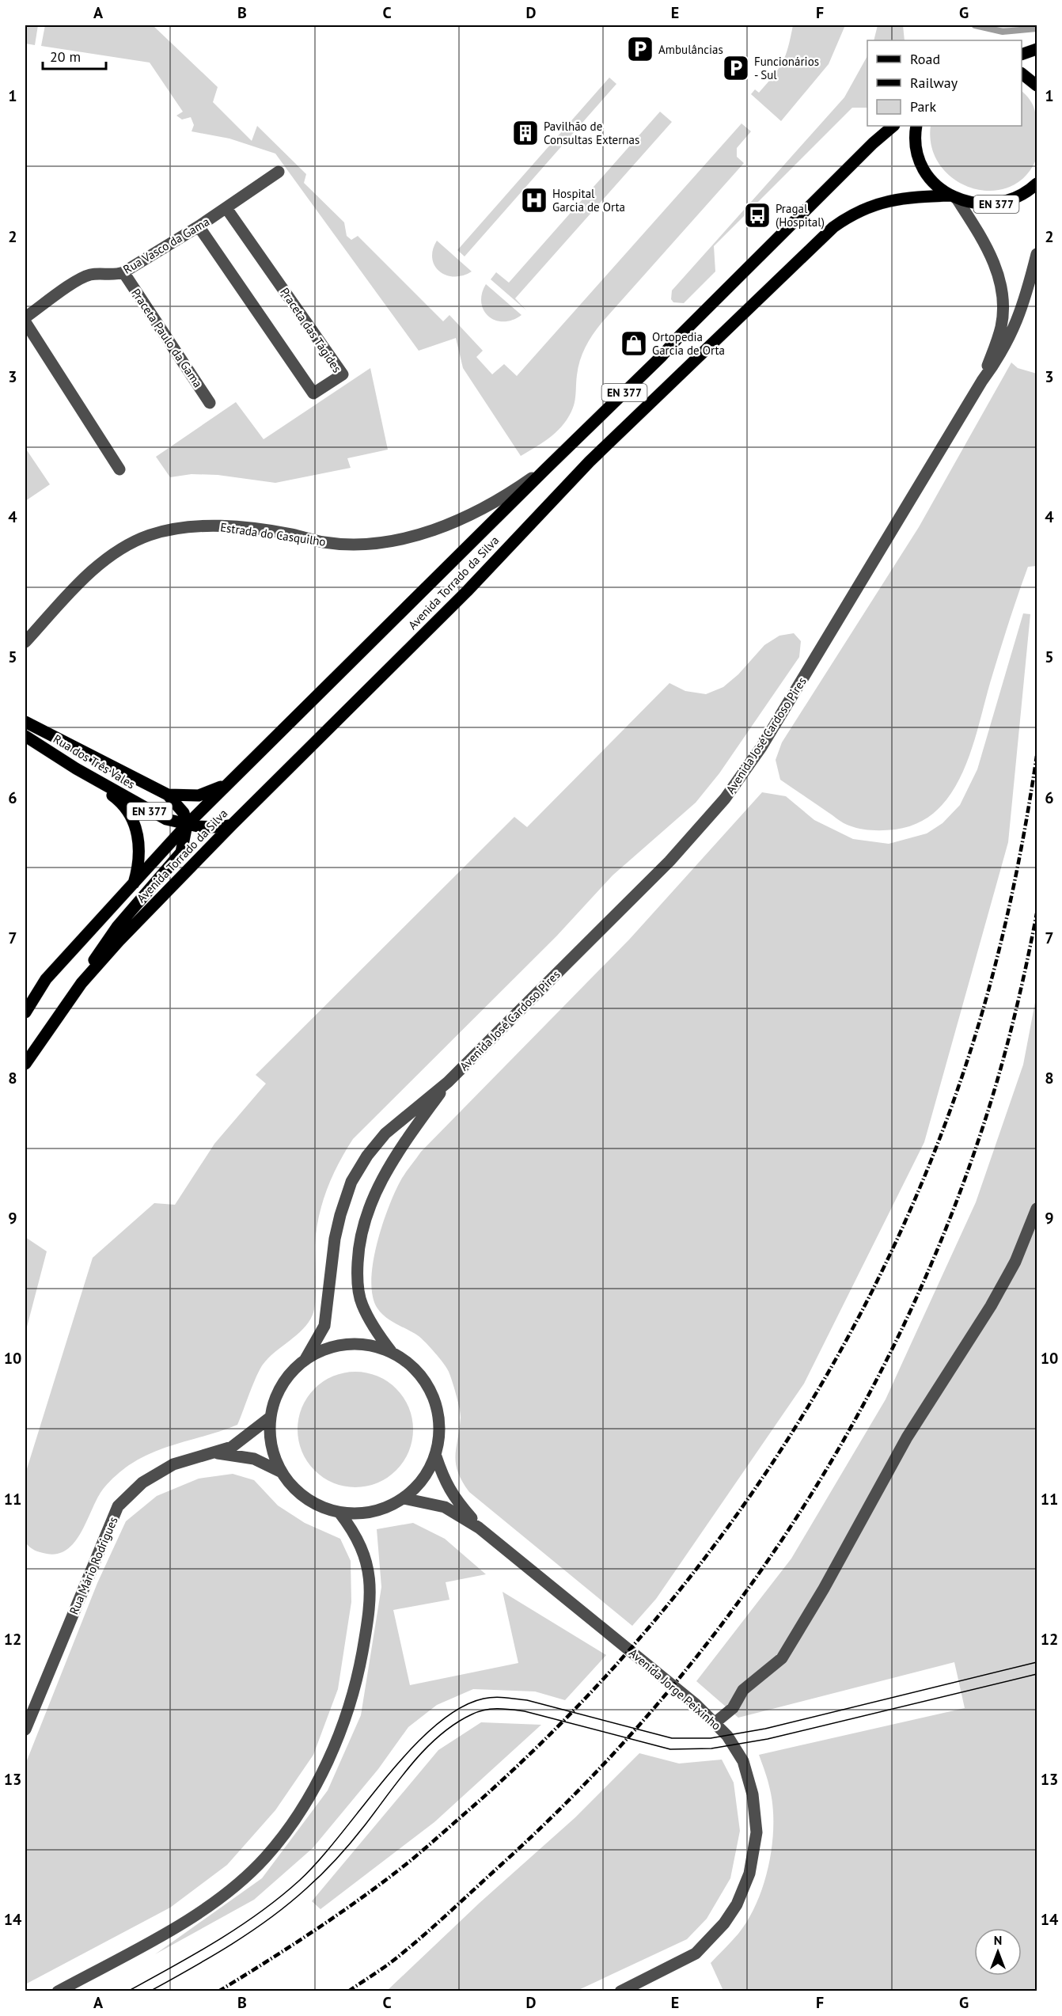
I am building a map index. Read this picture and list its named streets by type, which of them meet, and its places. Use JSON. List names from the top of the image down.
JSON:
{
  "streets": {
    "main road": ["EN 377", "Avenida Torrado da Silva", "Rua dos Três Vales"],
    "street": [
      "Rua Vasco da Gama",
      "Praceta das Tágides",
      "Praceta Paulo da Gama",
      "Estrada do Casquilho",
      "Avenida José Cardoso Pires",
      "Rua Mário Rodrigues",
      "Avenida Jorge Peixinho"
    ]
  },
  "crossings": [
    ["EN 377", "Avenida Torrado da Silva"],
    ["EN 377", "Avenida José Cardoso Pires"],
    ["Rua Vasco da Gama", "Praceta das Tágides"],
    ["Rua Vasco da Gama", "Praceta Paulo da Gama"],
    ["Estrada do Casquilho", "Avenida Torrado da Silva"],
    ["Avenida Torrado da Silva", "Avenida José Cardoso Pires"],
    ["Avenida Torrado da Silva", "Rua dos Três Vales"],
    ["Avenida José Cardoso Pires", "Rua Mário Rodrigues"]
  ],
  "places": {
    "parking": ["Ambulâncias", "Funcionários - Sul"],
    "building": ["Pavilhão de Consultas Externas"],
    "hospital": ["Hospital Garcia de Orta"],
    "bus stop": ["Pragal (Hospital)"],
    "shop": ["Ortopedia Garcia de Orta"]
  },
  "legend": ["Road", "Railway", "Park"],
  "scale_bar": "20 m",
  "north": "top",
  "grid": {
    "columns": [
      "A",
      "B",
      "C",
      "D",
      "E",
      "F",
      "G"
    ],
    "rows": [
      "1",
      "2",
      "3",
      "4",
      "5",
      "6",
      "7",
      "8",
      "9",
      "10",
      "11",
      "12",
      "13",
      "14"
    ]
  }
}
